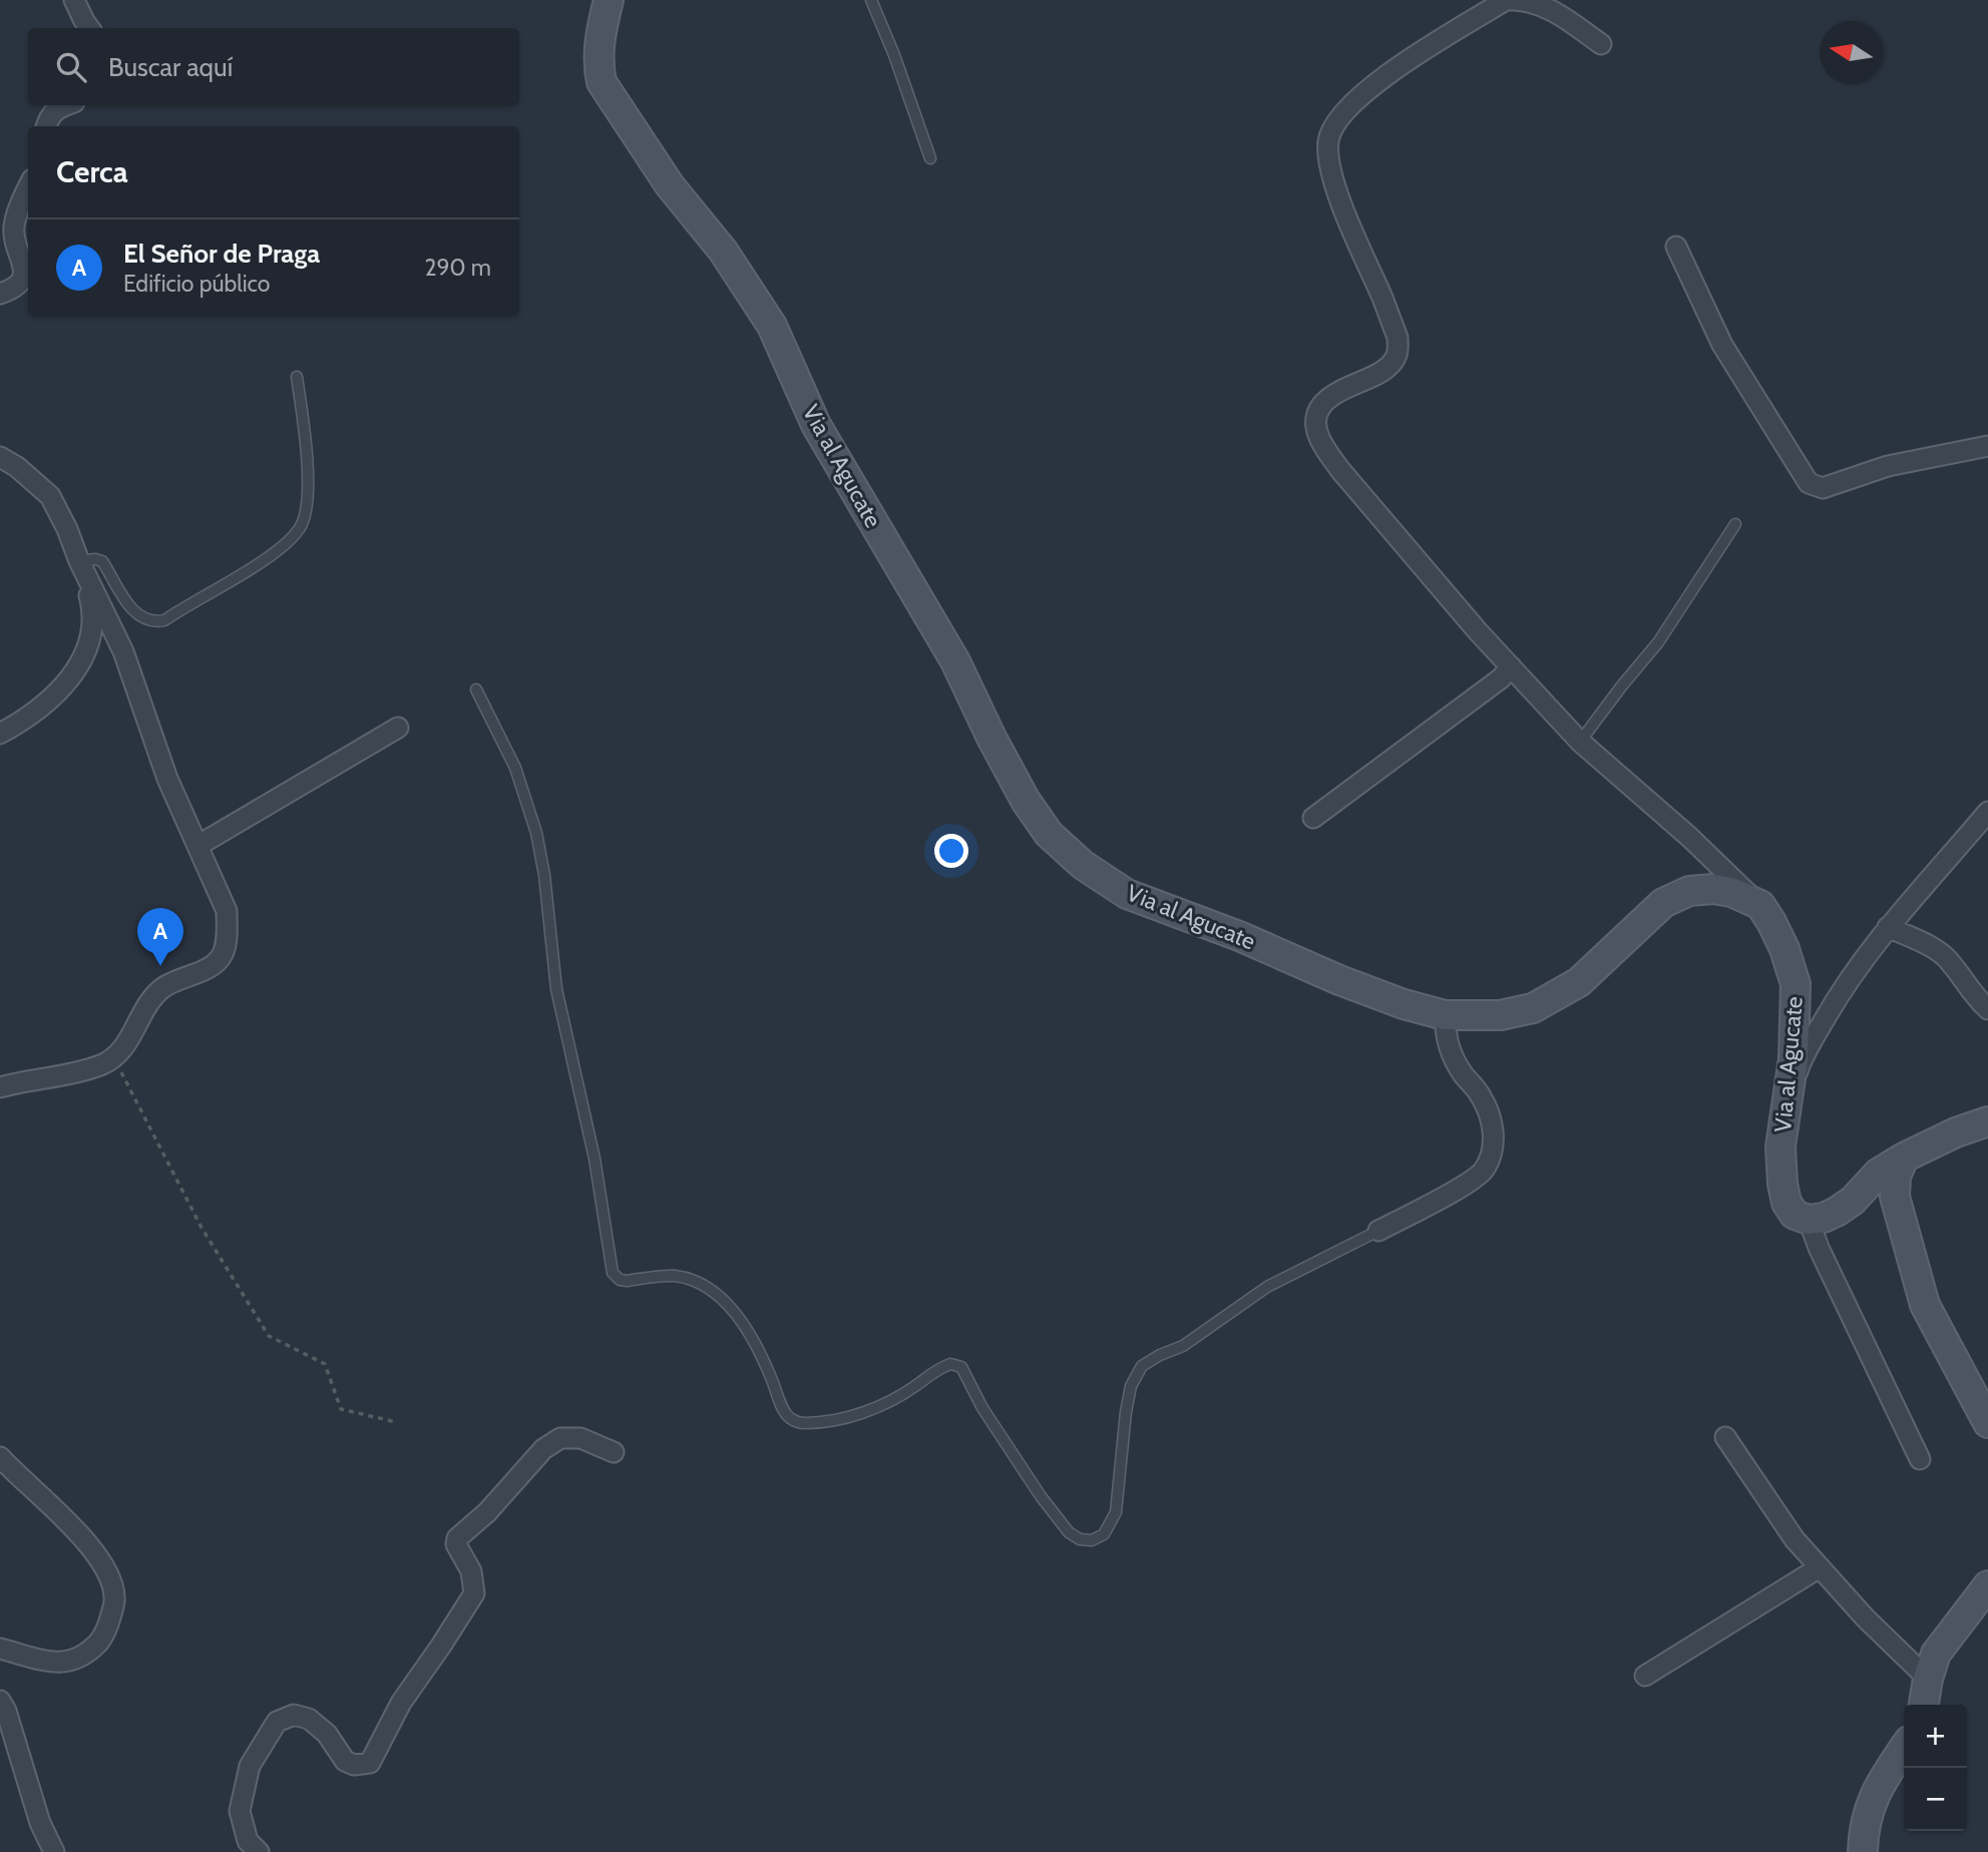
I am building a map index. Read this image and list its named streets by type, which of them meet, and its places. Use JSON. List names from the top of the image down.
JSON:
{
  "streets": {
    "street": ["Via al Agucate"]
  },
  "north": "left",
  "page": {
    "search": "Buscar aquí",
    "heading": "Cerca",
    "list": [
      {
        "mark": "A",
        "name": "El Señor de Praga",
        "note": "Edificio público",
        "value": "290 m"
      }
    ],
    "pins": "A",
    "map_buttons": ["+", "−"]
  }
}
